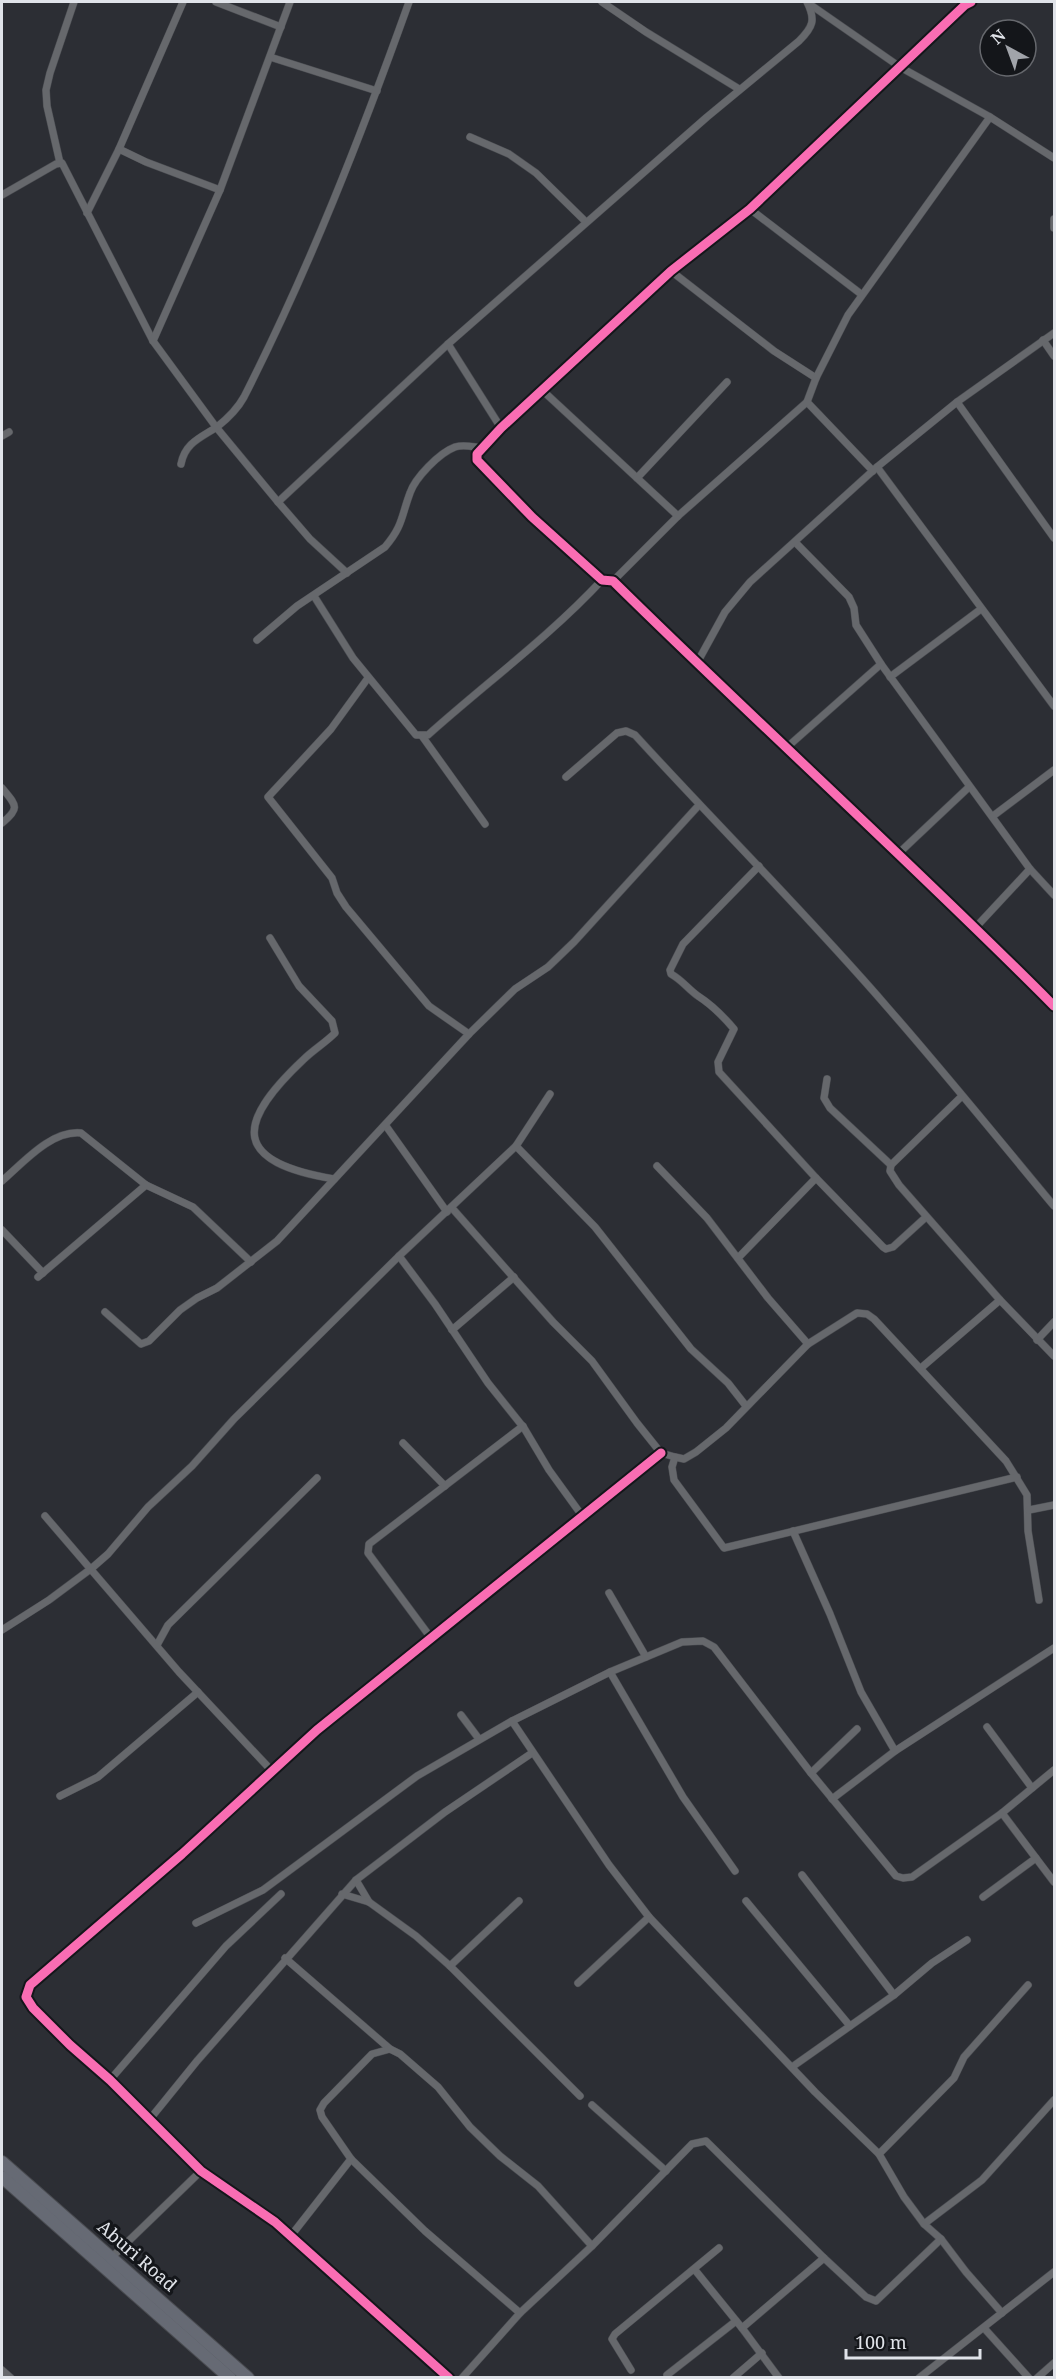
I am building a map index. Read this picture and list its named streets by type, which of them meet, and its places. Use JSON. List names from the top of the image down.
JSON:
{
  "streets": {
    "highway": ["Aburi Road"]
  },
  "scale_bar": "100 m",
  "north": "top left"
}
